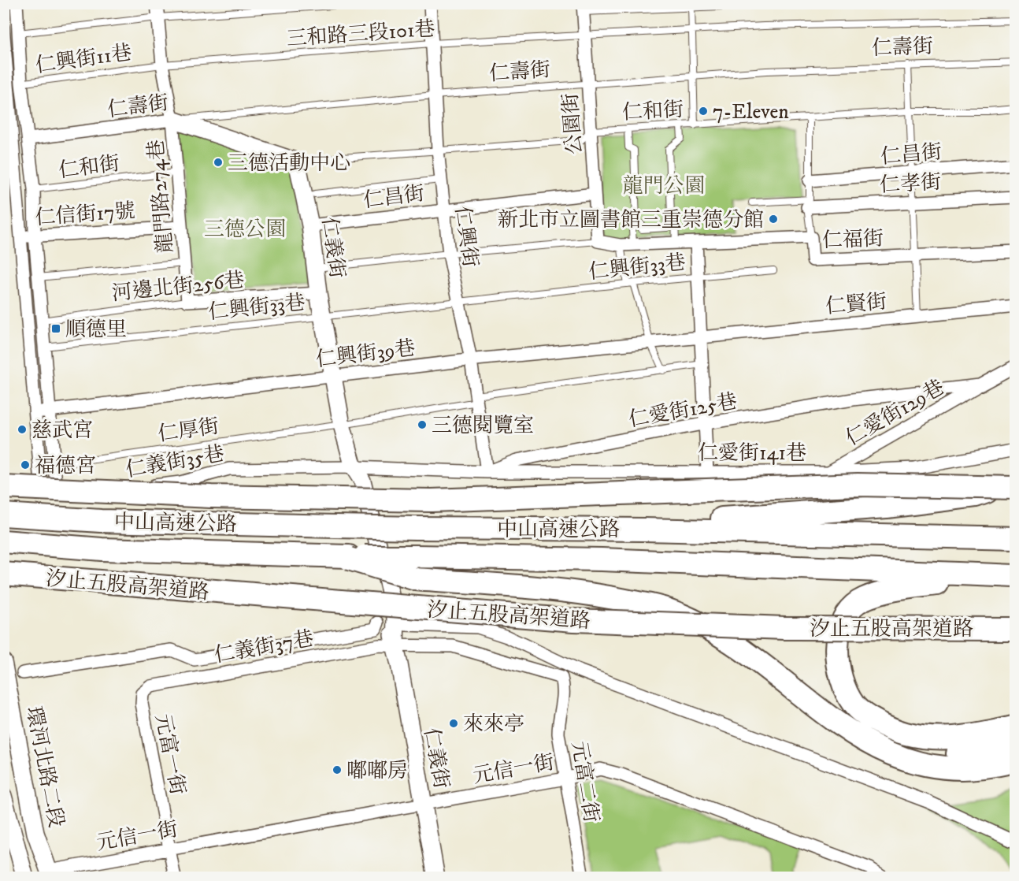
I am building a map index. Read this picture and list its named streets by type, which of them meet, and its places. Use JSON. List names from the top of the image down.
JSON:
{
  "streets": {
    "highway": ["中山高速公路", "汐止五股高架道路"],
    "street": [
      "仁壽街",
      "公園街",
      "仁昌街",
      "仁孝街",
      "龍門路274巷",
      "仁信街17號",
      "仁興街",
      "仁福街",
      "仁義街",
      "河邊北街256巷",
      "仁賢街",
      "仁興街39巷",
      "仁愛街125巷",
      "仁愛街129巷",
      "仁愛街141巷",
      "仁義街35巷",
      "仁義街37巷",
      "元富一街",
      "環河北路二段",
      "元信一街",
      "元富二街"
    ],
    "lane": [
      "三和路三段101巷",
      "仁興街11巷",
      "仁和街",
      "仁興街33巷",
      "仁厚街"
    ]
  },
  "crossings": [
    ["三和路三段101巷", "仁興街11巷"],
    ["三和路三段101巷", "公園街"],
    ["三和路三段101巷", "龍門路274巷"],
    ["三和路三段101巷", "仁興街"],
    ["仁壽街", "公園街"],
    ["仁壽街", "龍門路274巷"],
    ["仁壽街", "仁興街"],
    ["仁興街11巷", "龍門路274巷"],
    ["仁和街", "公園街"],
    ["仁和街", "龍門路274巷"],
    ["仁和街", "仁興街"],
    ["仁和街", "仁義街"],
    ["公園街", "仁昌街"],
    ["公園街", "仁福街"],
    ["仁昌街", "仁興街"],
    ["仁昌街", "仁義街"],
    ["龍門路274巷", "仁信街17號"],
    ["龍門路274巷", "河邊北街256巷"],
    ["仁興街", "仁興街33巷"],
    ["仁興街", "仁興街39巷"],
    ["仁興街", "仁愛街125巷"],
    ["仁興街", "仁厚街"],
    ["仁興街", "仁愛街141巷"],
    ["仁義街", "仁興街33巷"],
    ["仁義街", "河邊北街256巷"],
    ["仁義街", "仁興街39巷"],
    ["仁義街", "仁愛街125巷"],
    ["仁義街", "仁厚街"],
    ["仁義街", "仁義街35巷"],
    ["仁義街", "仁義街37巷"],
    ["仁義街", "元信一街"],
    ["仁賢街", "仁興街39巷"],
    ["仁愛街125巷", "仁愛街129巷"],
    ["仁愛街125巷", "仁愛街141巷"],
    ["仁愛街125巷", "仁義街35巷"],
    ["仁愛街129巷", "仁愛街141巷"],
    ["仁義街37巷", "元富一街"],
    ["仁義街37巷", "元富二街"],
    ["元富一街", "元信一街"],
    ["環河北路二段", "元信一街"],
    ["元信一街", "元富二街"]
  ],
  "parks": ["龍門公園", "三德公園"],
  "places": {
    "other": [
      "7-Eleven",
      "三德活動中心",
      "新北市立圖書館三重崇德分館",
      "三德閱覽室",
      "慈武宮",
      "福德宮",
      "來來亭",
      "嘟嘟房"
    ],
    "transit": ["順德里"]
  }
}
